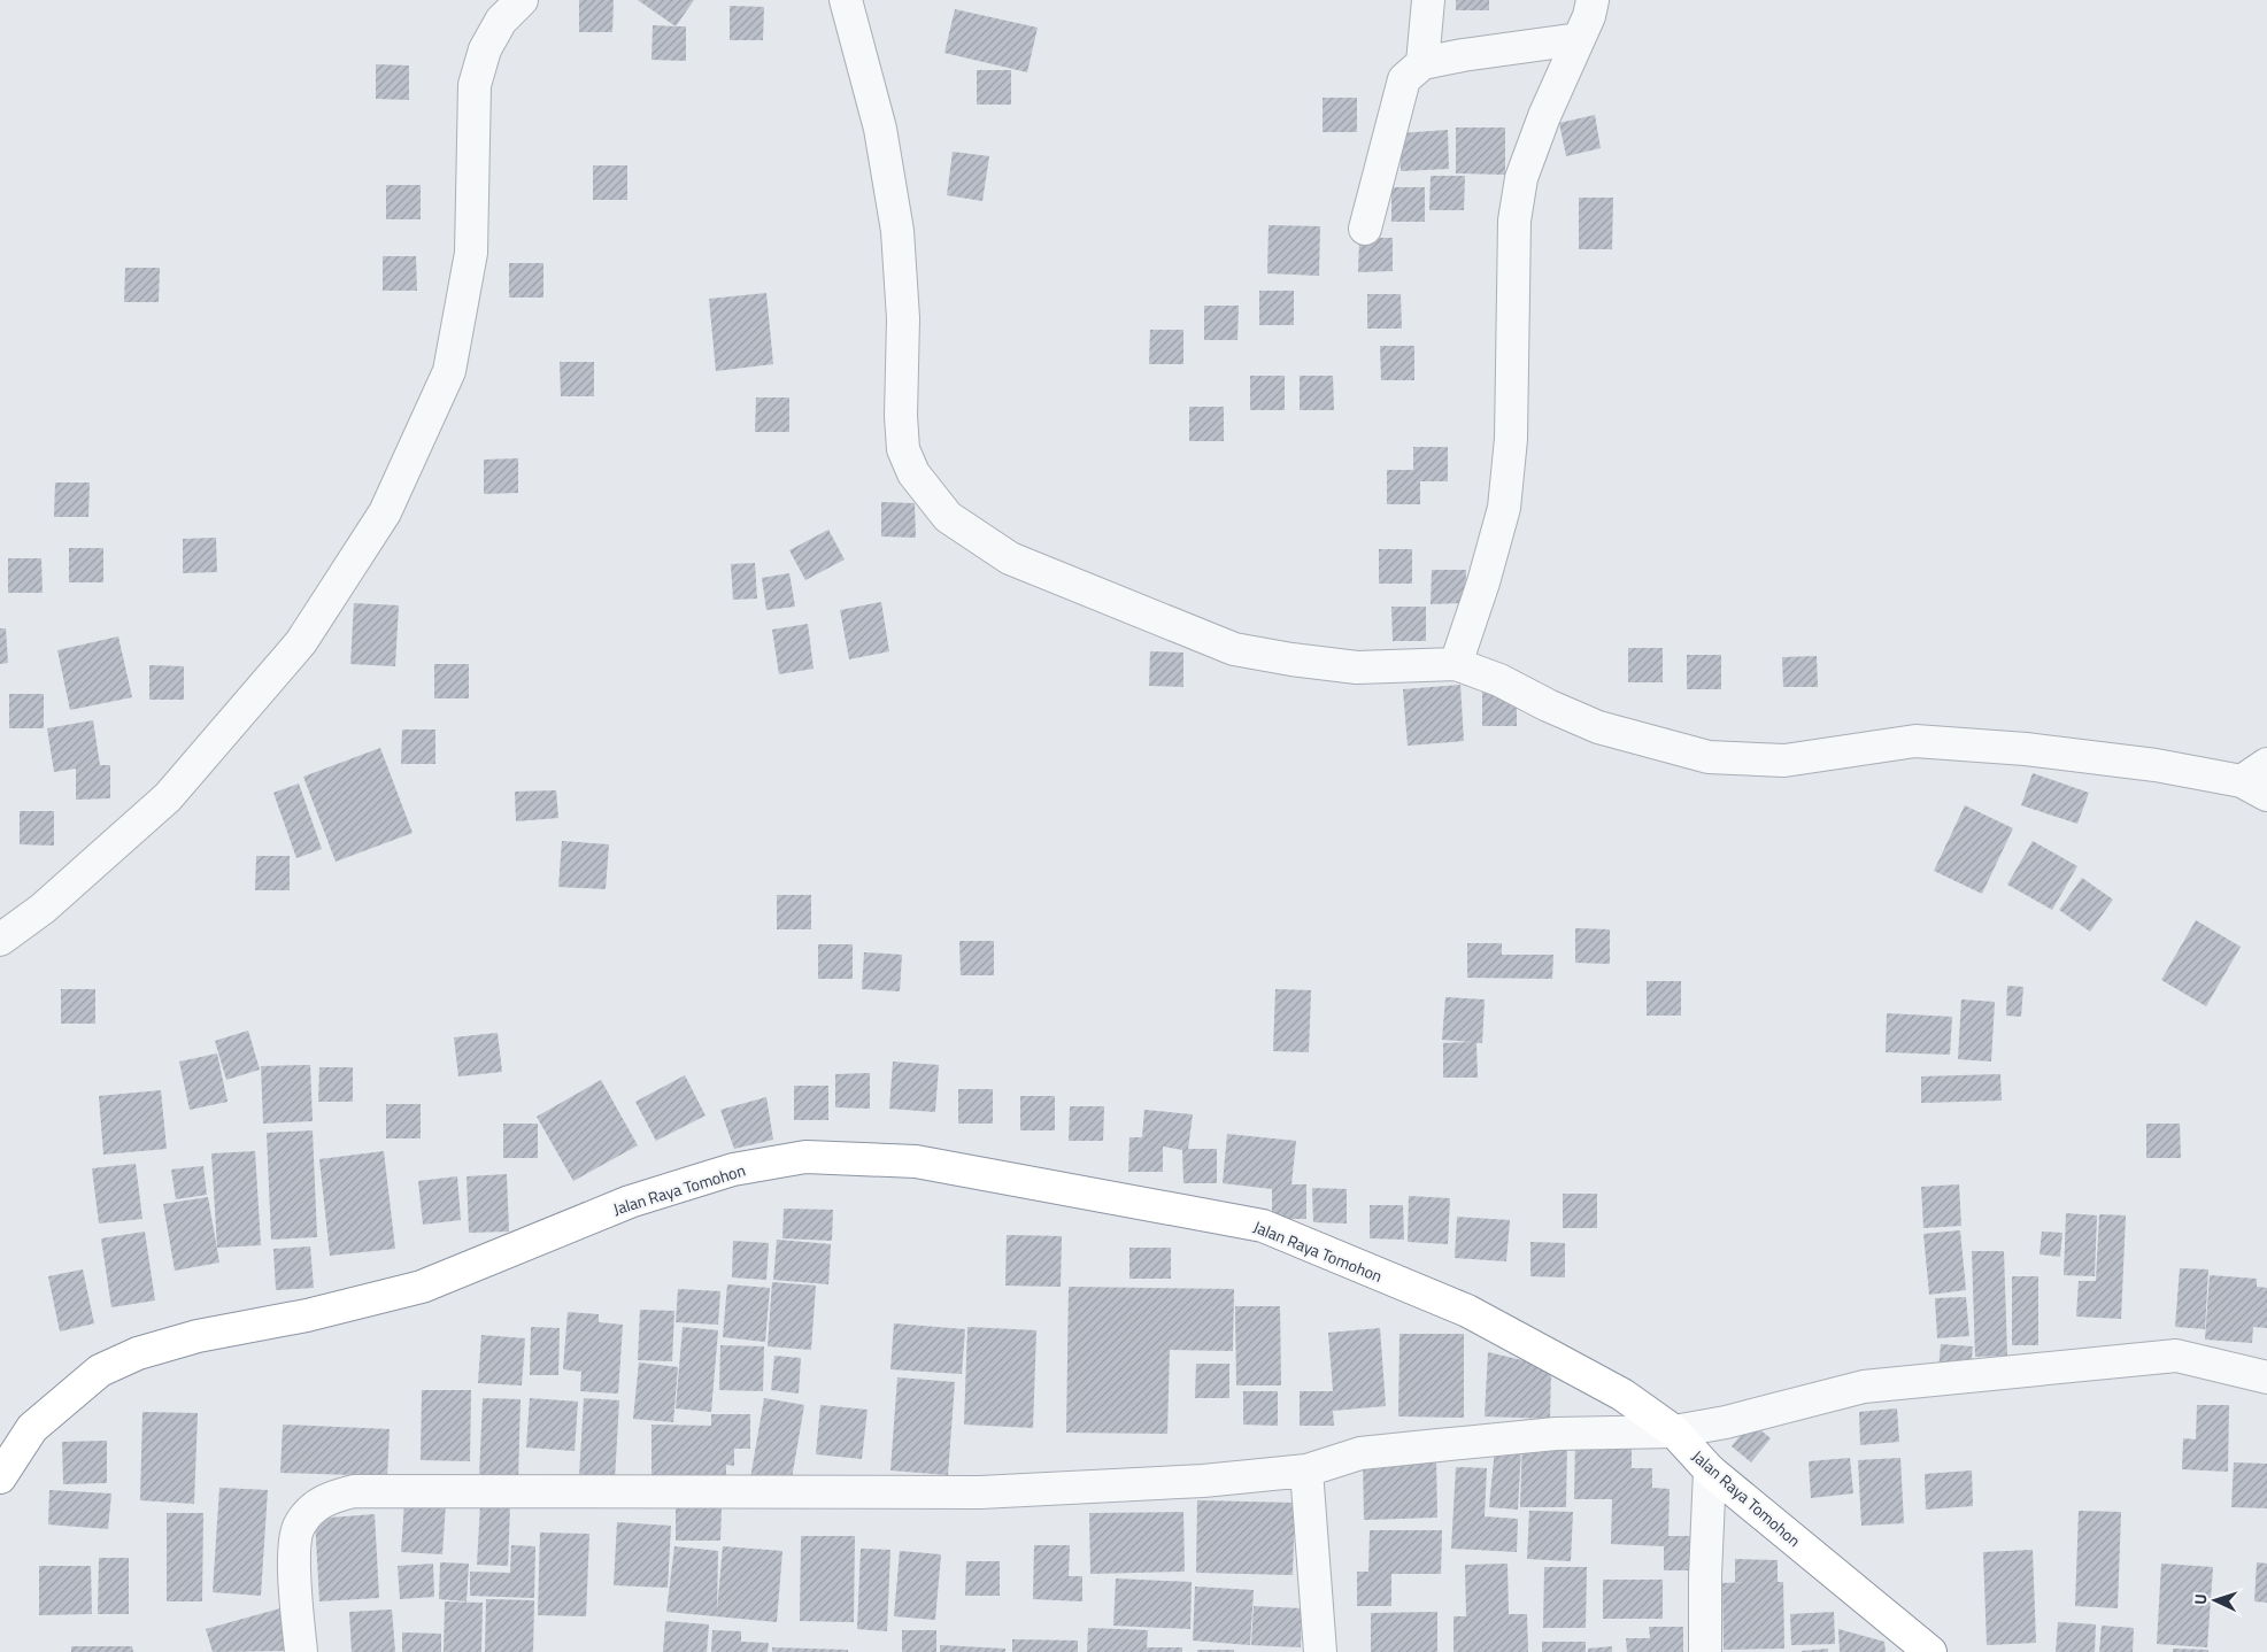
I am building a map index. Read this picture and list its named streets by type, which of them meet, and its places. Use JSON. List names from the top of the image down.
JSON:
{
  "streets": {
    "highway": ["Jalan Raya Tomohon"]
  },
  "north": "left"
}
